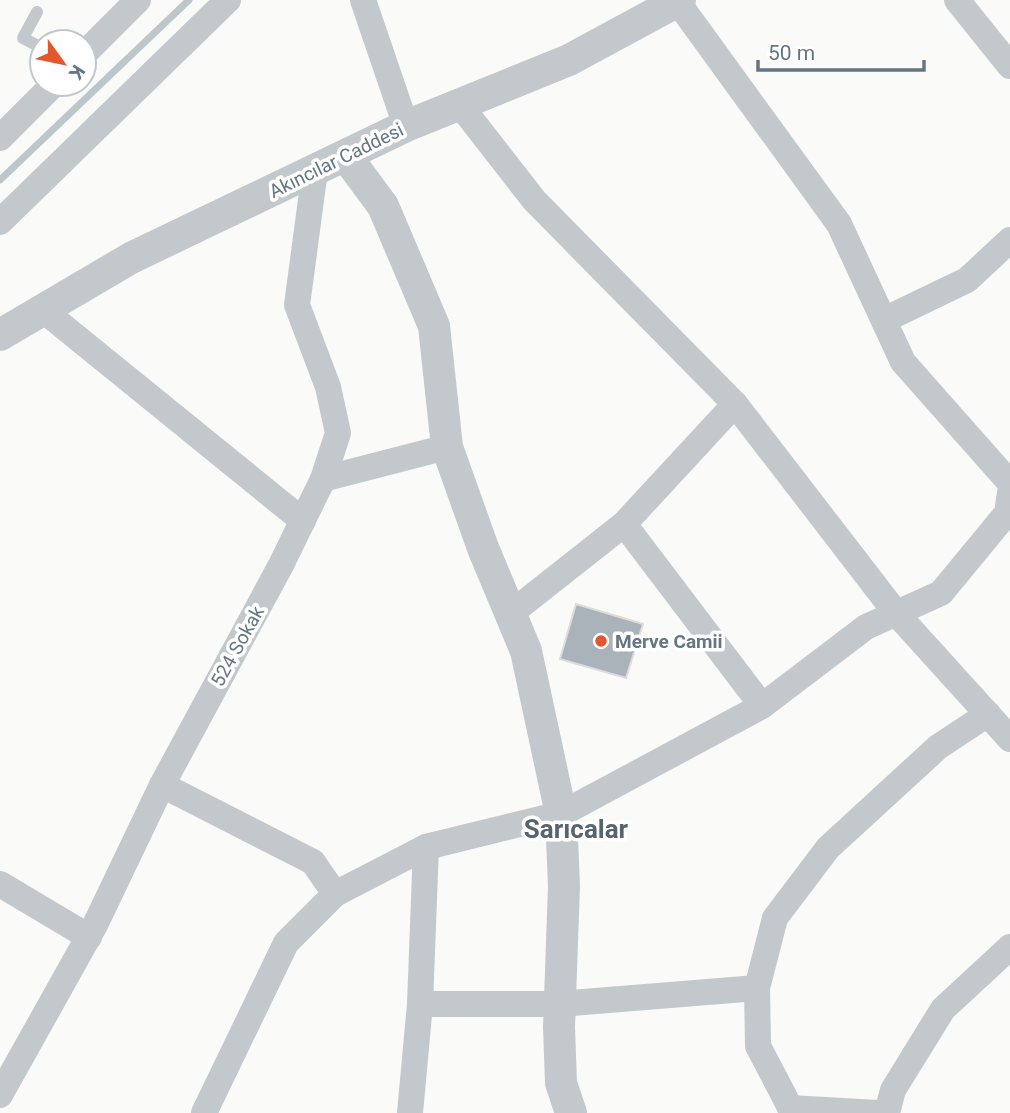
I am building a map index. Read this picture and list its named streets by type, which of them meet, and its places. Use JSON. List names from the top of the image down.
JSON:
{
  "streets": {
    "street": ["Akıncılar Caddesi", "524 Sokak"]
  },
  "crossings": [
    ["Akıncılar Caddesi", "524 Sokak"]
  ],
  "districts": ["Sarıcalar"],
  "places": ["Merve Camii"],
  "scale_bar": "50 m",
  "north": "bottom right"
}
